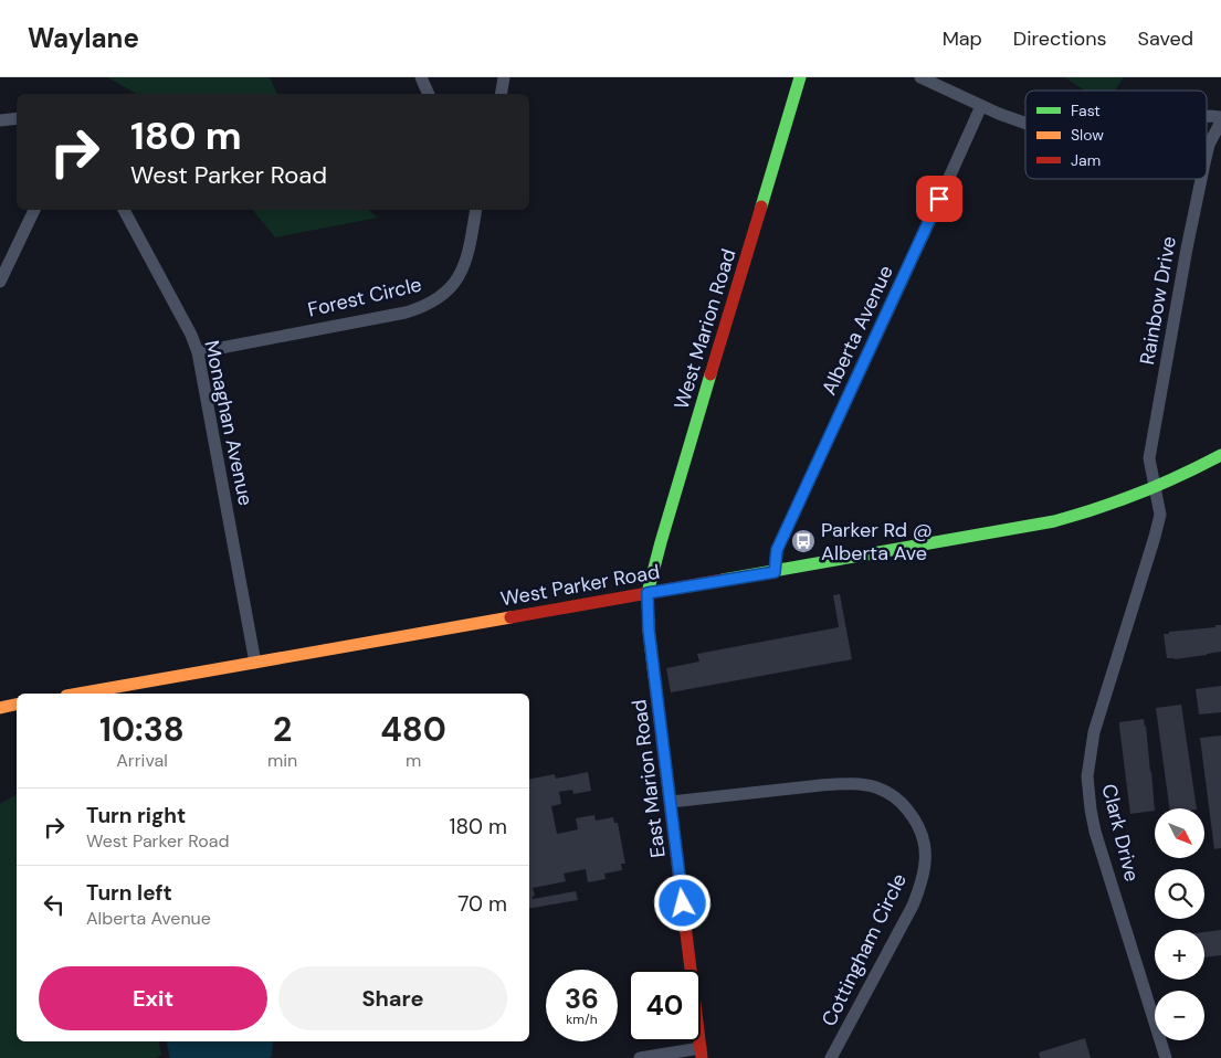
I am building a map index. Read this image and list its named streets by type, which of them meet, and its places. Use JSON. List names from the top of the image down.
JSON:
{
  "streets": {
    "street": [
      "Forest Circle",
      "Rainbow Drive",
      "West Marion Road",
      "Alberta Avenue",
      "Monaghan Avenue",
      "West Parker Road",
      "East Marion Road",
      "Clark Drive",
      "Cottingham Circle"
    ]
  },
  "crossings": [
    ["Forest Circle", "Monaghan Avenue"],
    ["Rainbow Drive", "West Parker Road"],
    ["Rainbow Drive", "Clark Drive"],
    ["West Marion Road", "West Parker Road"],
    ["West Marion Road", "East Marion Road"],
    ["Alberta Avenue", "West Parker Road"],
    ["Monaghan Avenue", "West Parker Road"],
    ["West Parker Road", "East Marion Road"],
    ["West Parker Road", "Clark Drive"],
    ["East Marion Road", "Cottingham Circle"]
  ],
  "places": {
    "bus stop": ["Parker Rd @ Alberta Ave"]
  },
  "legend": ["Fast", "Slow", "Jam"],
  "north": "bottom right",
  "page": {
    "header": "Waylane",
    "nav": ["Map", "Directions", "Saved"],
    "turn": ["180 m", "West Parker Road"],
    "eta": [
      "10:38",
      "Arrival",
      "2",
      "min",
      "480",
      "m"
    ],
    "list": [
      {
        "name": "Turn right",
        "note": "West Parker Road",
        "value": "180 m"
      },
      {
        "name": "Turn left",
        "note": "Alberta Avenue",
        "value": "70 m"
      }
    ],
    "map_buttons": ["+", "−"],
    "buttons": ["Exit", "Share"],
    "speed": "36 km/h",
    "limit": "40"
  }
}
